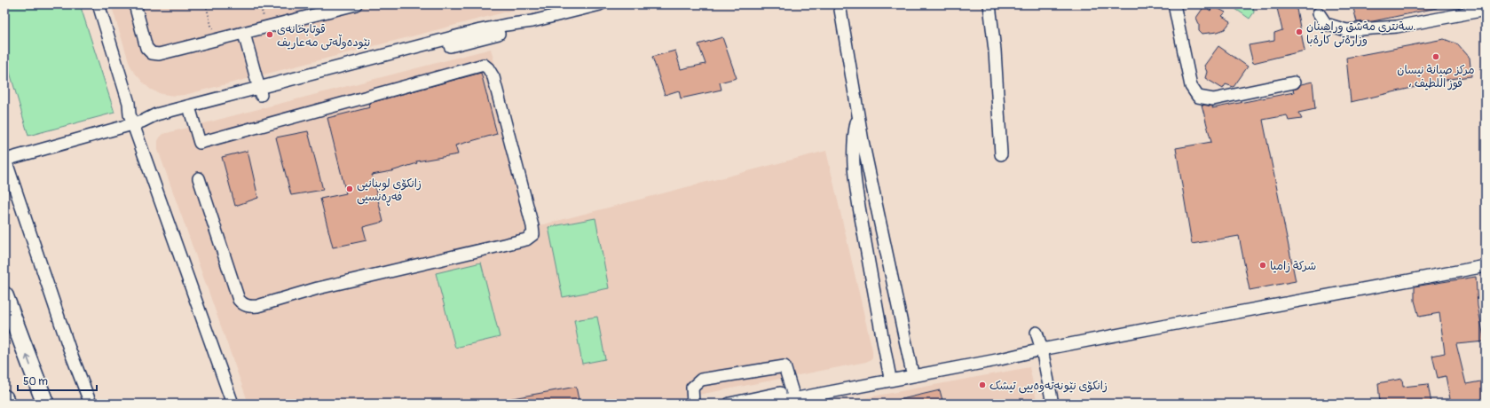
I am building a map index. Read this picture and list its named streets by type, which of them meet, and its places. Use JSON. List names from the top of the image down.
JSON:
{
  "places": [
    "سةنترى مةشق وراهينان. وزارةتى كارةبا",
    "قوتابخانەی نێودەوڵەتی مەعاریف",
    "مركز صيانة نيسان ، فوز اللطيف",
    "زانکۆی لوبنانیی فەڕەنسیی",
    "شركة زاميا",
    "زانکۆی نێونەتەوەییی تیشک"
  ],
  "scale_bar": "50 m"
}
